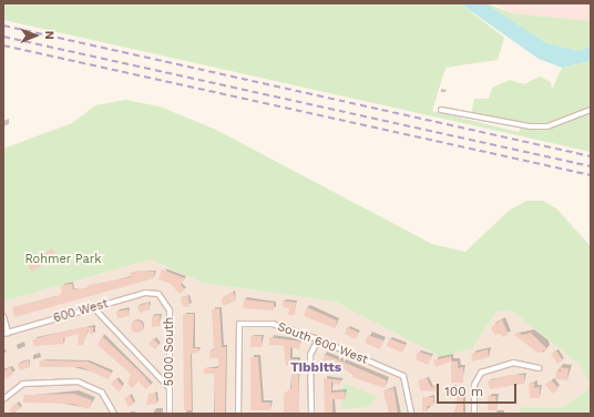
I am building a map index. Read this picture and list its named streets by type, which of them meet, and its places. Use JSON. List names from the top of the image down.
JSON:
{
  "streets": {
    "street": ["600 West", "South 600 West", "5000 South"]
  },
  "crossings": [
    ["600 West", "5000 South"]
  ],
  "districts": ["Tibbitts"],
  "parks": ["Rohmer Park"],
  "scale_bar": "100 m",
  "north": "right"
}
